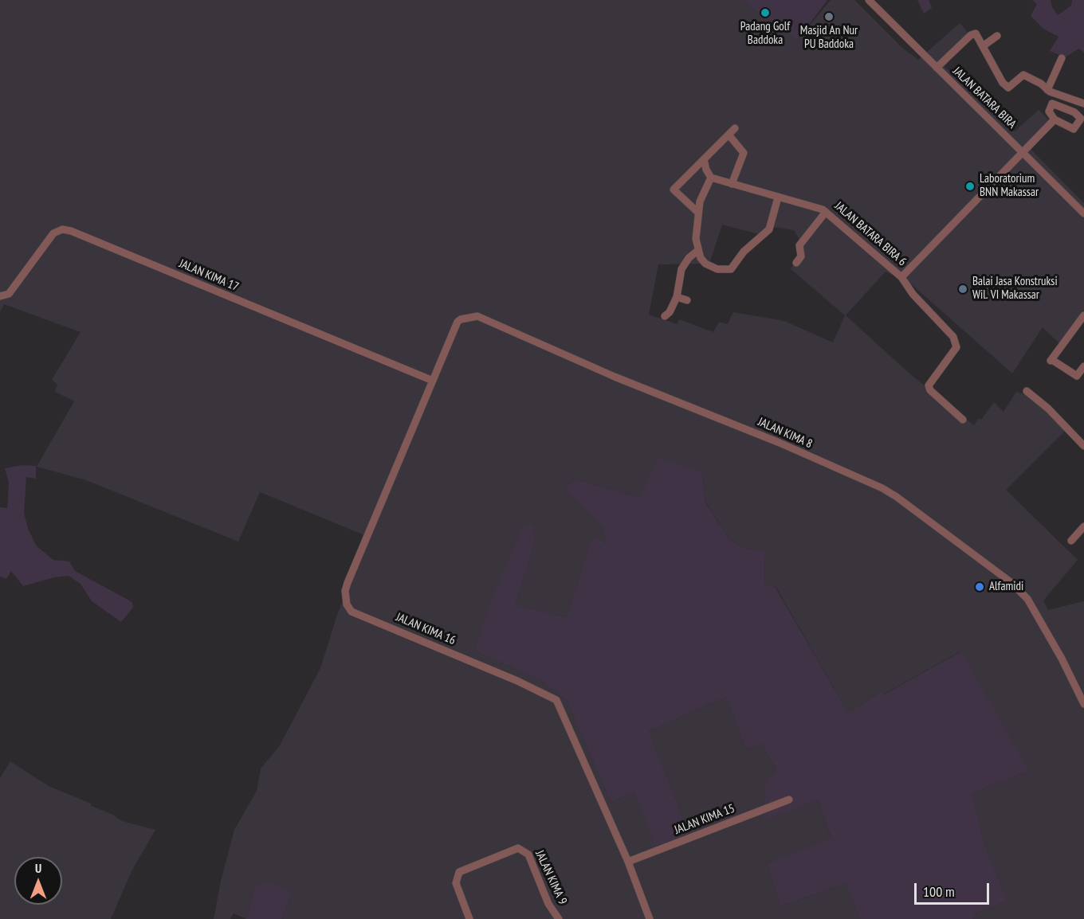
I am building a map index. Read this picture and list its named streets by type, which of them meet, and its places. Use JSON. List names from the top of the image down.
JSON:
{
  "streets": {
    "street": [
      "JALAN BATARA BIRA",
      "JALAN BATARA BIRA 6",
      "JALAN KIMA 17",
      "JALAN KIMA 8",
      "JALAN KIMA 16",
      "JALAN KIMA 15",
      "JALAN KIMA 9"
    ]
  },
  "crossings": [
    ["JALAN BATARA BIRA", "JALAN BATARA BIRA 6"],
    ["JALAN KIMA 17", "JALAN KIMA 8"],
    ["JALAN KIMA 17", "JALAN KIMA 16"],
    ["JALAN KIMA 8", "JALAN KIMA 16"],
    ["JALAN KIMA 16", "JALAN KIMA 15"]
  ],
  "places": [
    "Padang Golf Baddoka",
    "Masjid An Nur PU Baddoka",
    "Laboratorium BNN Makassar",
    "Balai Jasa Konstruksi Wil. VI Makassar",
    "Alfamidi"
  ],
  "scale_bar": "100 m",
  "north": "top"
}
